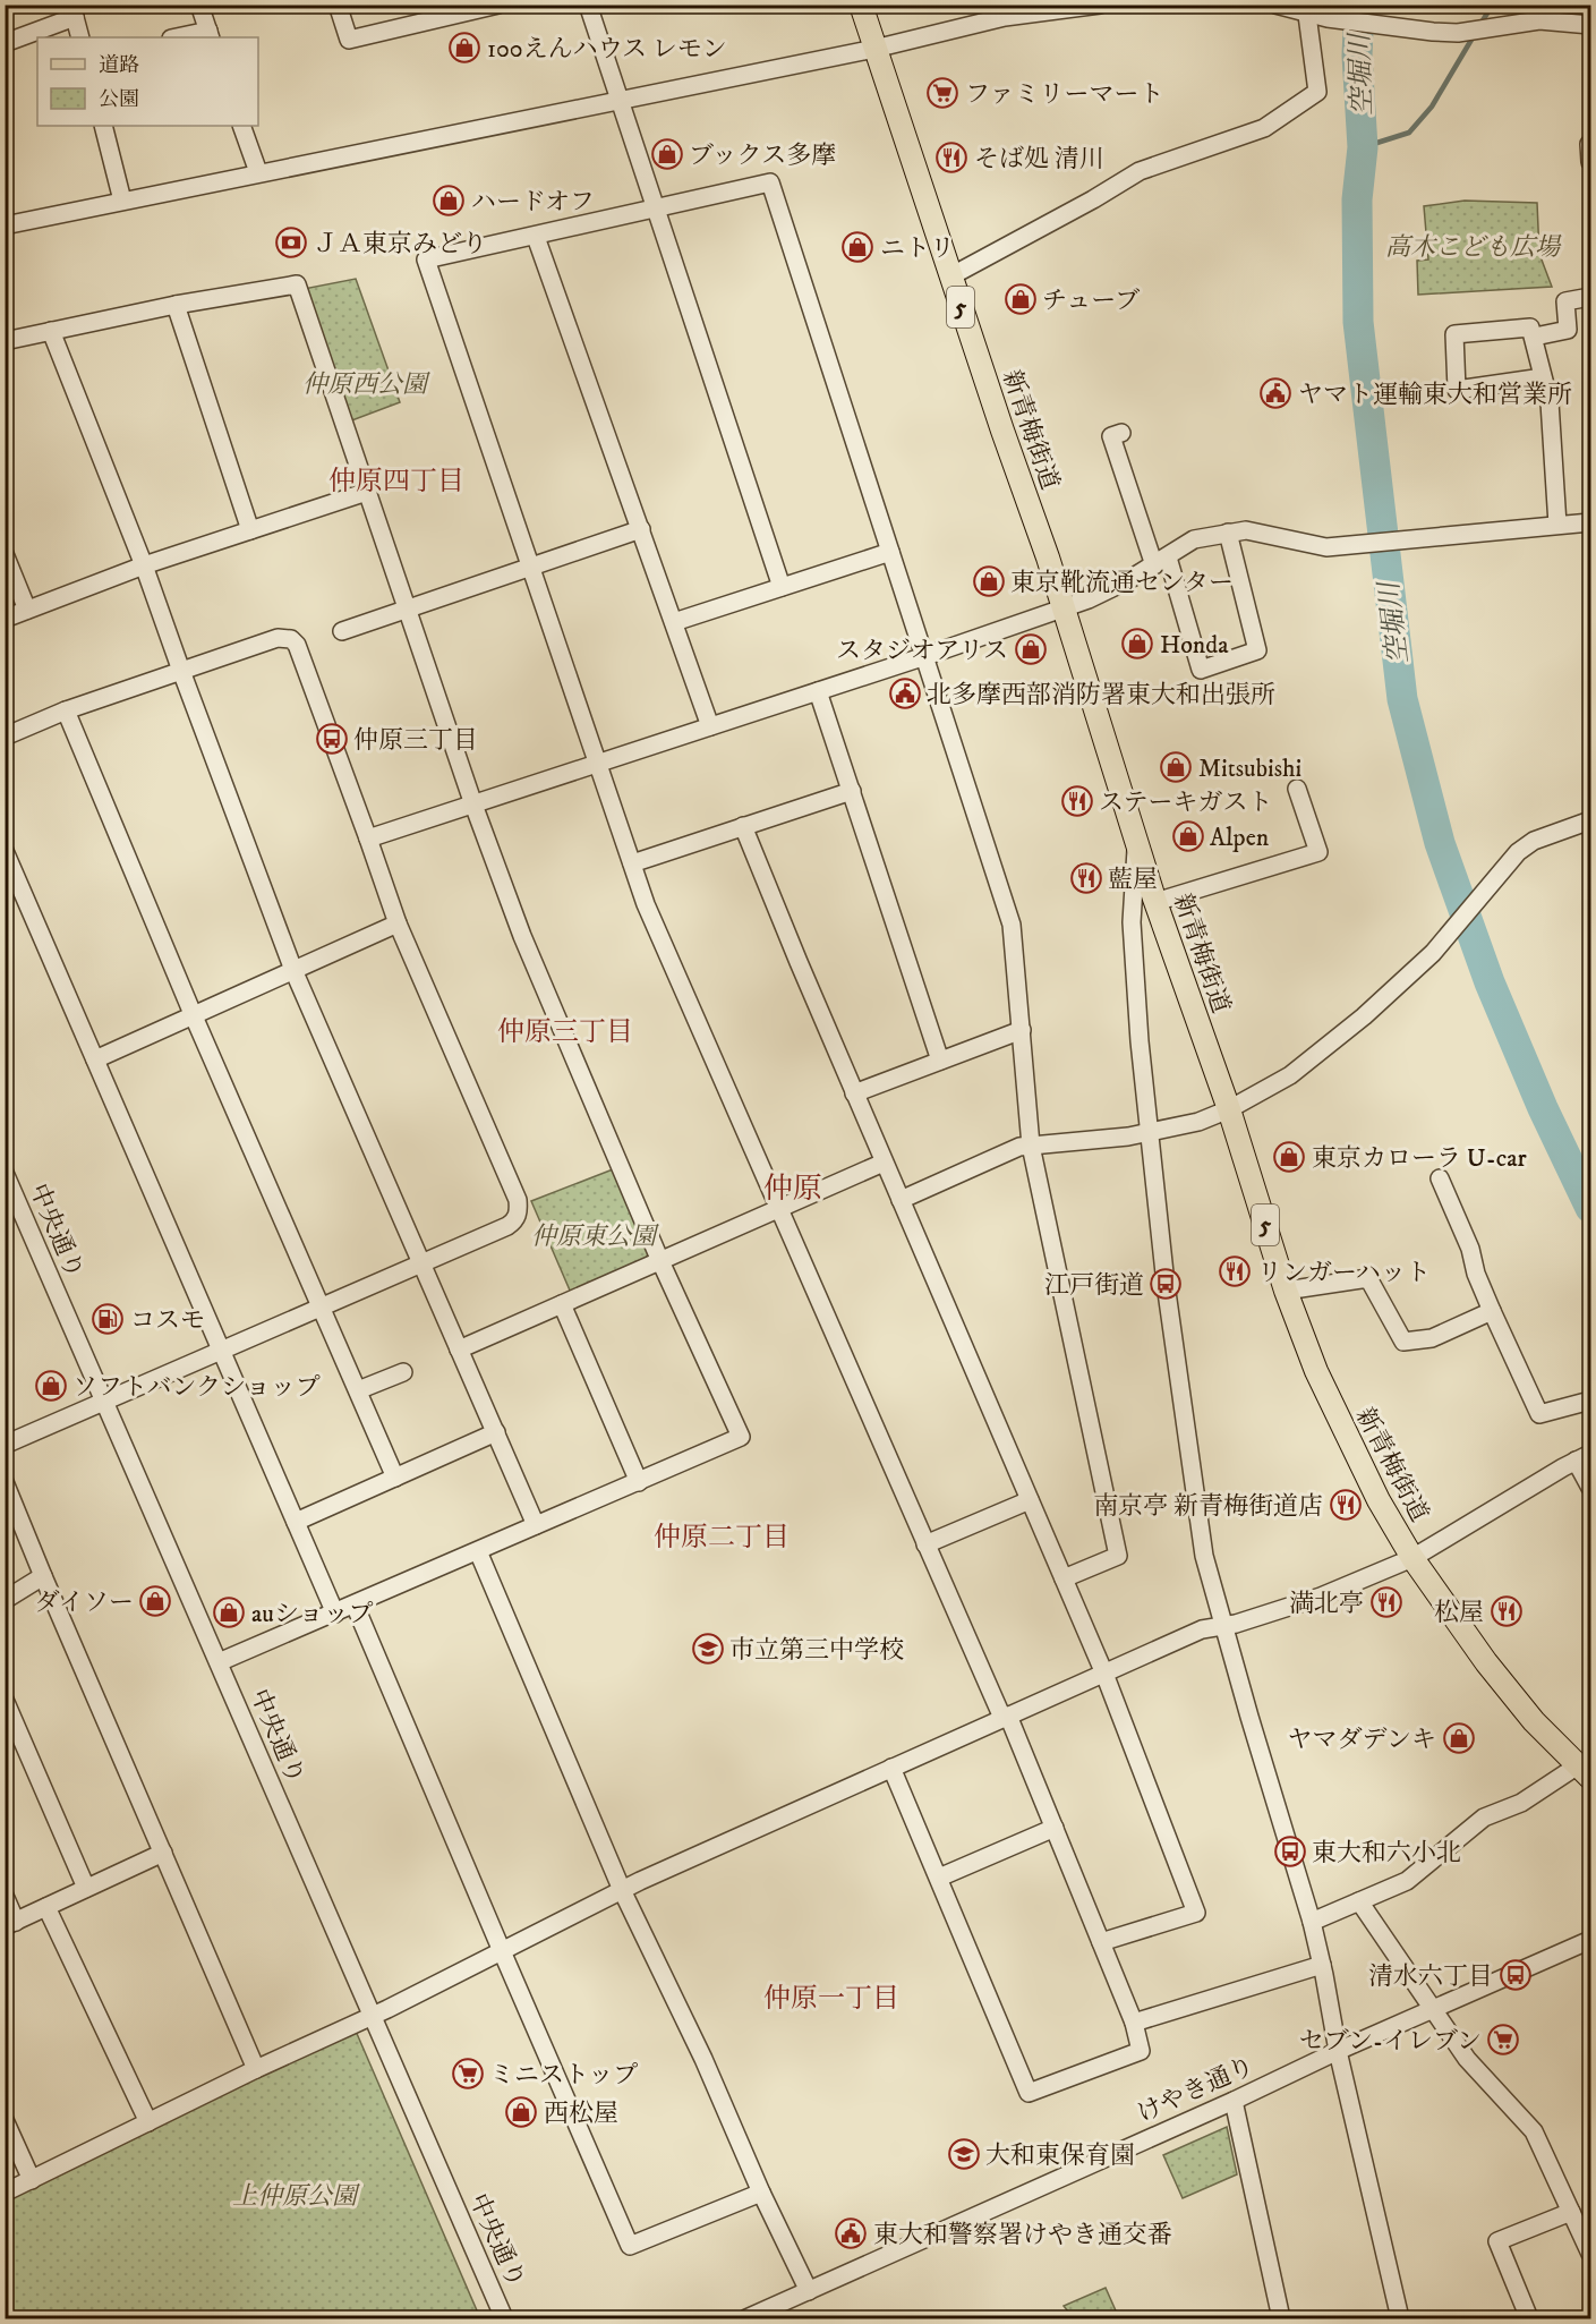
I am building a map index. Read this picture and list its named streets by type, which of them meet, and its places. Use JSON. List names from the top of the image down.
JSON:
{
  "streets": {
    "main road": ["5", "新青梅街道"],
    "street": ["中央通り", "けやき通り"]
  },
  "districts": [
    "仲原四丁目",
    "仲原三丁目",
    "仲原",
    "仲原二丁目",
    "仲原一丁目"
  ],
  "water": ["空堀川"],
  "parks": [
    "高木こども広場",
    "仲原西公園",
    "仲原東公園",
    "上仲原公園"
  ],
  "places": {
    "shop": [
      "100えんハウス レモン",
      "ブックス多摩",
      "ハードオフ",
      "ニトリ",
      "チューブ",
      "東京靴流通センター",
      "Honda",
      "スタジオアリス",
      "Mitsubishi",
      "Alpen",
      "東京カローラ U-car",
      "ソフトバンクショップ",
      "ダイソー",
      "auショップ",
      "ヤマダデンキ",
      "西松屋"
    ],
    "supermarket": ["ファミリーマート", "セブン-イレブン", "ミニストップ"],
    "restaurant": [
      "そば処 清川",
      "ステーキガスト",
      "藍屋",
      "リンガーハット",
      "南京亭 新青梅街道店",
      "満北亭",
      "松屋"
    ],
    "bank": ["ＪＡ東京みどり"],
    "public building": ["ヤマト運輸東大和営業所", "北多摩西部消防署東大和出張所", "東大和警察署けやき通交番"],
    "bus stop": [
      "仲原三丁目",
      "江戸街道",
      "東大和六小北",
      "清水六丁目"
    ],
    "fuel station": ["コスモ"],
    "school or university": ["市立第三中学校", "大和東保育園"]
  },
  "legend": ["道路", "公園"]
}
